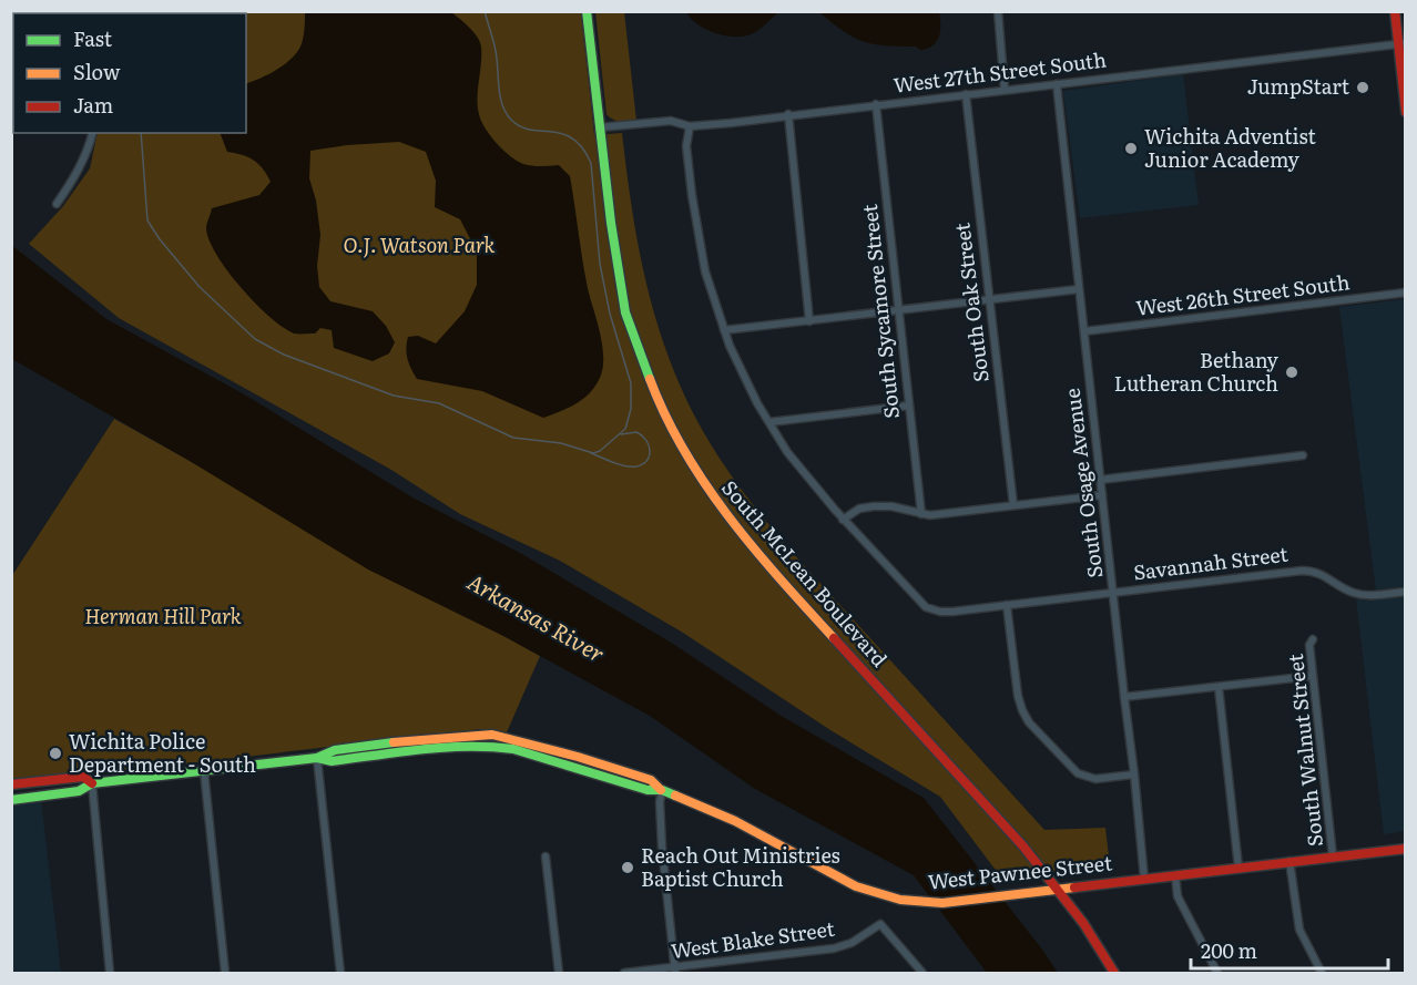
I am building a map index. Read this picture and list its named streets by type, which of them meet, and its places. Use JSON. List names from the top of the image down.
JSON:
{
  "streets": {
    "main road": ["South McLean Boulevard", "West Pawnee Street"],
    "street": [
      "West 27th Street South",
      "West 26th Street South",
      "South Oak Street",
      "South Sycamore Street",
      "South Osage Avenue",
      "Savannah Street",
      "South Walnut Street",
      "West Blake Street"
    ]
  },
  "crossings": [
    ["West 27th Street South", "South Oak Street"],
    ["West 27th Street South", "South Sycamore Street"],
    ["West 27th Street South", "South Osage Avenue"],
    ["West 27th Street South", "South McLean Boulevard"],
    ["West 26th Street South", "South Osage Avenue"],
    ["South Osage Avenue", "Savannah Street"],
    ["South Osage Avenue", "West Pawnee Street"],
    ["South McLean Boulevard", "West Pawnee Street"],
    ["South Walnut Street", "West Pawnee Street"]
  ],
  "water": ["Arkansas River"],
  "parks": ["O.J. Watson Park", "Herman Hill Park"],
  "places": [
    "JumpStart",
    "Wichita Adventist Junior Academy",
    "Bethany Lutheran Church",
    "Wichita Police Department - South",
    "Reach Out Ministries Baptist Church"
  ],
  "legend": ["Fast", "Slow", "Jam"],
  "scale_bar": "200 m"
}
